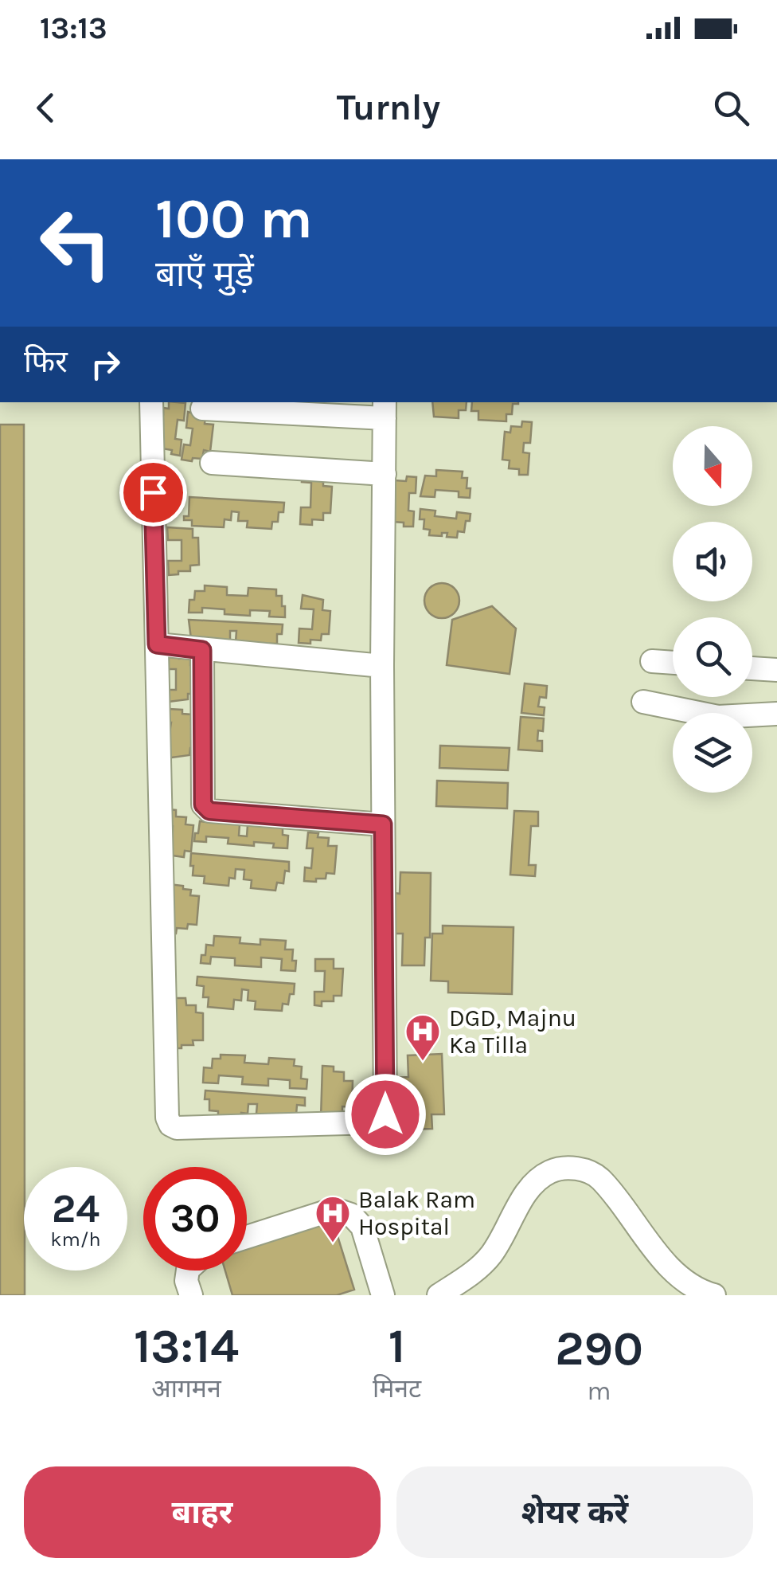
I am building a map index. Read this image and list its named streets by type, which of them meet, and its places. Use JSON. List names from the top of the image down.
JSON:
{
  "places": {
    "hospital": ["DGD, Majnu Ka Tilla", "Balak Ram Hospital"]
  },
  "north": "bottom",
  "page": {
    "status": "13:13",
    "header": "Turnly",
    "turn": ["100 m", "बाएँ मुड़ें"],
    "then": "फिर",
    "speed": "24 km/h",
    "limit": "30",
    "eta": [
      "13:14",
      "आगमन",
      "1",
      "मिनट",
      "290",
      "m"
    ],
    "buttons": ["बाहर", "शेयर करें"]
  }
}
